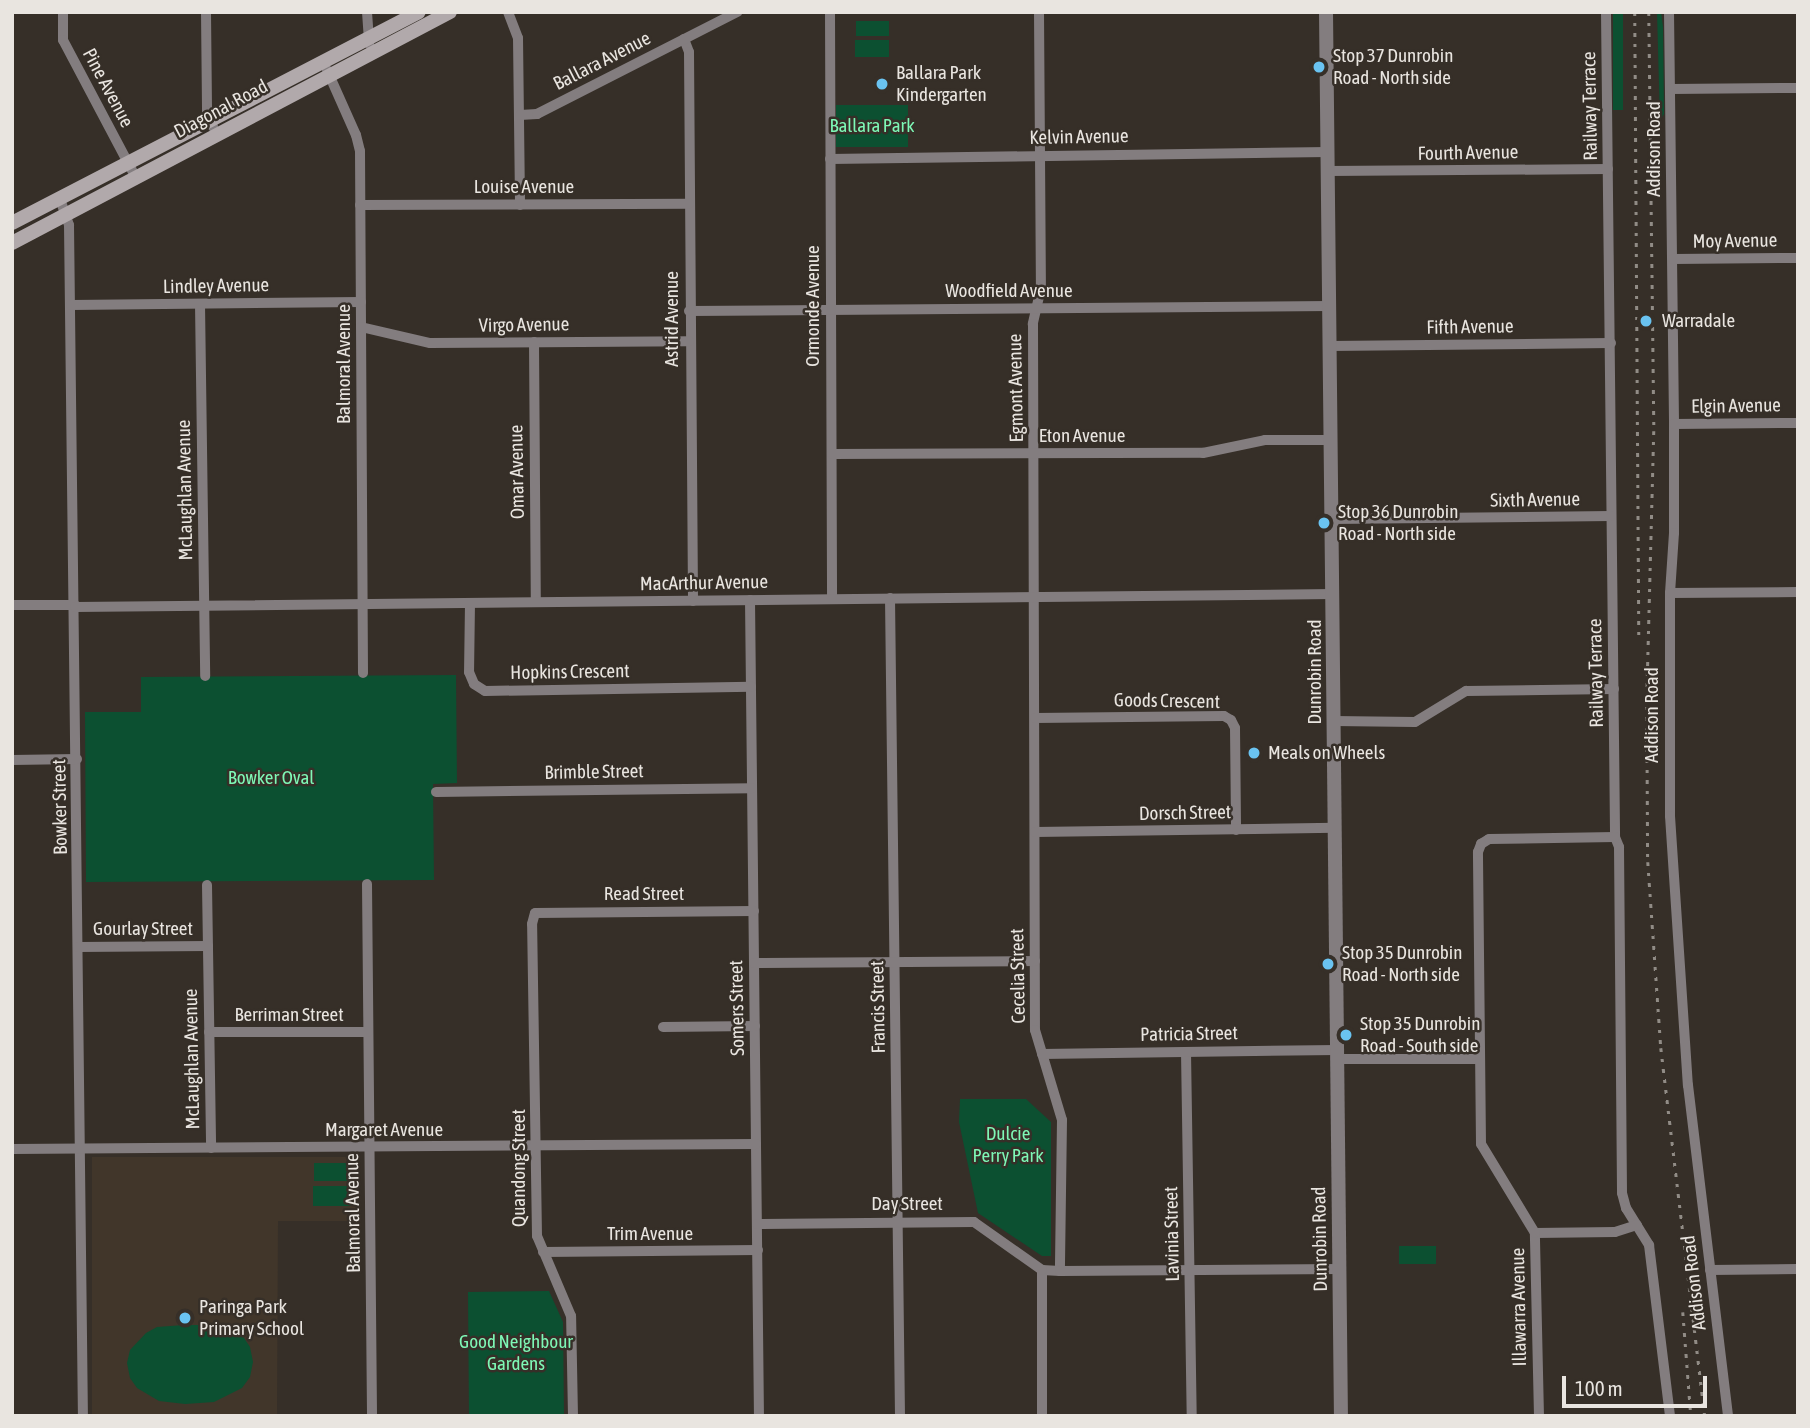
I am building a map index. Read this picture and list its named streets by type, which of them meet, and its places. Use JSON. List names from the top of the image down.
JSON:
{
  "streets": {
    "main road": ["Diagonal Road"],
    "street": [
      "Ballara Avenue",
      "Pine Avenue",
      "Railway Terrace",
      "Kelvin Avenue",
      "Addison Road",
      "Fourth Avenue",
      "Louise Avenue",
      "Moy Avenue",
      "Lindley Avenue",
      "Woodfield Avenue",
      "Ormonde Avenue",
      "Astrid Avenue",
      "Virgo Avenue",
      "Fifth Avenue",
      "Balmoral Avenue",
      "Egmont Avenue",
      "Elgin Avenue",
      "Eton Avenue",
      "Omar Avenue",
      "McLaughlan Avenue",
      "Sixth Avenue",
      "MacArthur Avenue",
      "Hopkins Crescent",
      "Dunrobin Road",
      "Goods Crescent",
      "Brimble Street",
      "Bowker Street",
      "Dorsch Street",
      "Read Street",
      "Gourlay Street",
      "Cecelia Street",
      "Francis Street",
      "Somers Street",
      "Berriman Street",
      "Patricia Street",
      "Margaret Avenue",
      "Quandong Street",
      "Day Street",
      "Trim Avenue",
      "Lavinia Street",
      "Illawarra Avenue"
    ]
  },
  "crossings": [
    ["Ballara Avenue", "Astrid Avenue"],
    ["Pine Avenue", "Diagonal Road"],
    ["Railway Terrace", "Fourth Avenue"],
    ["Railway Terrace", "Fifth Avenue"],
    ["Railway Terrace", "Sixth Avenue"],
    ["Railway Terrace", "Illawarra Avenue"],
    ["Diagonal Road", "Balmoral Avenue"],
    ["Diagonal Road", "Bowker Street"],
    ["Kelvin Avenue", "Ormonde Avenue"],
    ["Kelvin Avenue", "Egmont Avenue"],
    ["Kelvin Avenue", "Dunrobin Road"],
    ["Addison Road", "Moy Avenue"],
    ["Addison Road", "Elgin Avenue"],
    ["Fourth Avenue", "Dunrobin Road"],
    ["Louise Avenue", "Astrid Avenue"],
    ["Louise Avenue", "Balmoral Avenue"],
    ["Lindley Avenue", "Balmoral Avenue"],
    ["Lindley Avenue", "McLaughlan Avenue"],
    ["Lindley Avenue", "Bowker Street"],
    ["Woodfield Avenue", "Ormonde Avenue"],
    ["Woodfield Avenue", "Astrid Avenue"],
    ["Woodfield Avenue", "Egmont Avenue"],
    ["Woodfield Avenue", "Dunrobin Road"],
    ["Ormonde Avenue", "Eton Avenue"],
    ["Ormonde Avenue", "MacArthur Avenue"],
    ["Astrid Avenue", "Virgo Avenue"],
    ["Astrid Avenue", "MacArthur Avenue"],
    ["Virgo Avenue", "Balmoral Avenue"],
    ["Virgo Avenue", "Omar Avenue"],
    ["Fifth Avenue", "Dunrobin Road"],
    ["Balmoral Avenue", "MacArthur Avenue"],
    ["Balmoral Avenue", "Berriman Street"],
    ["Balmoral Avenue", "Margaret Avenue"],
    ["Egmont Avenue", "Eton Avenue"],
    ["Egmont Avenue", "MacArthur Avenue"],
    ["Egmont Avenue", "Cecelia Street"],
    ["Eton Avenue", "Dunrobin Road"],
    ["Omar Avenue", "MacArthur Avenue"],
    ["McLaughlan Avenue", "MacArthur Avenue"],
    ["McLaughlan Avenue", "Gourlay Street"],
    ["McLaughlan Avenue", "Berriman Street"],
    ["McLaughlan Avenue", "Margaret Avenue"],
    ["Sixth Avenue", "Dunrobin Road"],
    ["MacArthur Avenue", "Hopkins Crescent"],
    ["MacArthur Avenue", "Dunrobin Road"],
    ["MacArthur Avenue", "Bowker Street"],
    ["MacArthur Avenue", "Cecelia Street"],
    ["MacArthur Avenue", "Francis Street"],
    ["MacArthur Avenue", "Somers Street"],
    ["Hopkins Crescent", "Somers Street"],
    ["Dunrobin Road", "Dorsch Street"],
    ["Dunrobin Road", "Patricia Street"],
    ["Goods Crescent", "Dorsch Street"],
    ["Goods Crescent", "Cecelia Street"],
    ["Brimble Street", "Somers Street"],
    ["Bowker Street", "Gourlay Street"],
    ["Bowker Street", "Margaret Avenue"],
    ["Dorsch Street", "Cecelia Street"],
    ["Read Street", "Somers Street"],
    ["Read Street", "Quandong Street"],
    ["Cecelia Street", "Patricia Street"],
    ["Francis Street", "Day Street"],
    ["Somers Street", "Margaret Avenue"],
    ["Somers Street", "Day Street"],
    ["Somers Street", "Trim Avenue"],
    ["Patricia Street", "Lavinia Street"],
    ["Patricia Street", "Illawarra Avenue"],
    ["Margaret Avenue", "Quandong Street"],
    ["Quandong Street", "Trim Avenue"]
  ],
  "parks": [
    "Ballara Park",
    "Bowker Oval",
    "Dulcie Perry Park",
    "Good Neighbour Gardens"
  ],
  "places": [
    "Stop 37 Dunrobin Road - North side",
    "Ballara Park Kindergarten",
    "Warradale",
    "Stop 36 Dunrobin Road - North side",
    "Meals on Wheels",
    "Stop 35 Dunrobin Road - North side",
    "Stop 35 Dunrobin Road - South side",
    "Paringa Park Primary School"
  ],
  "scale_bar": "100 m"
}
